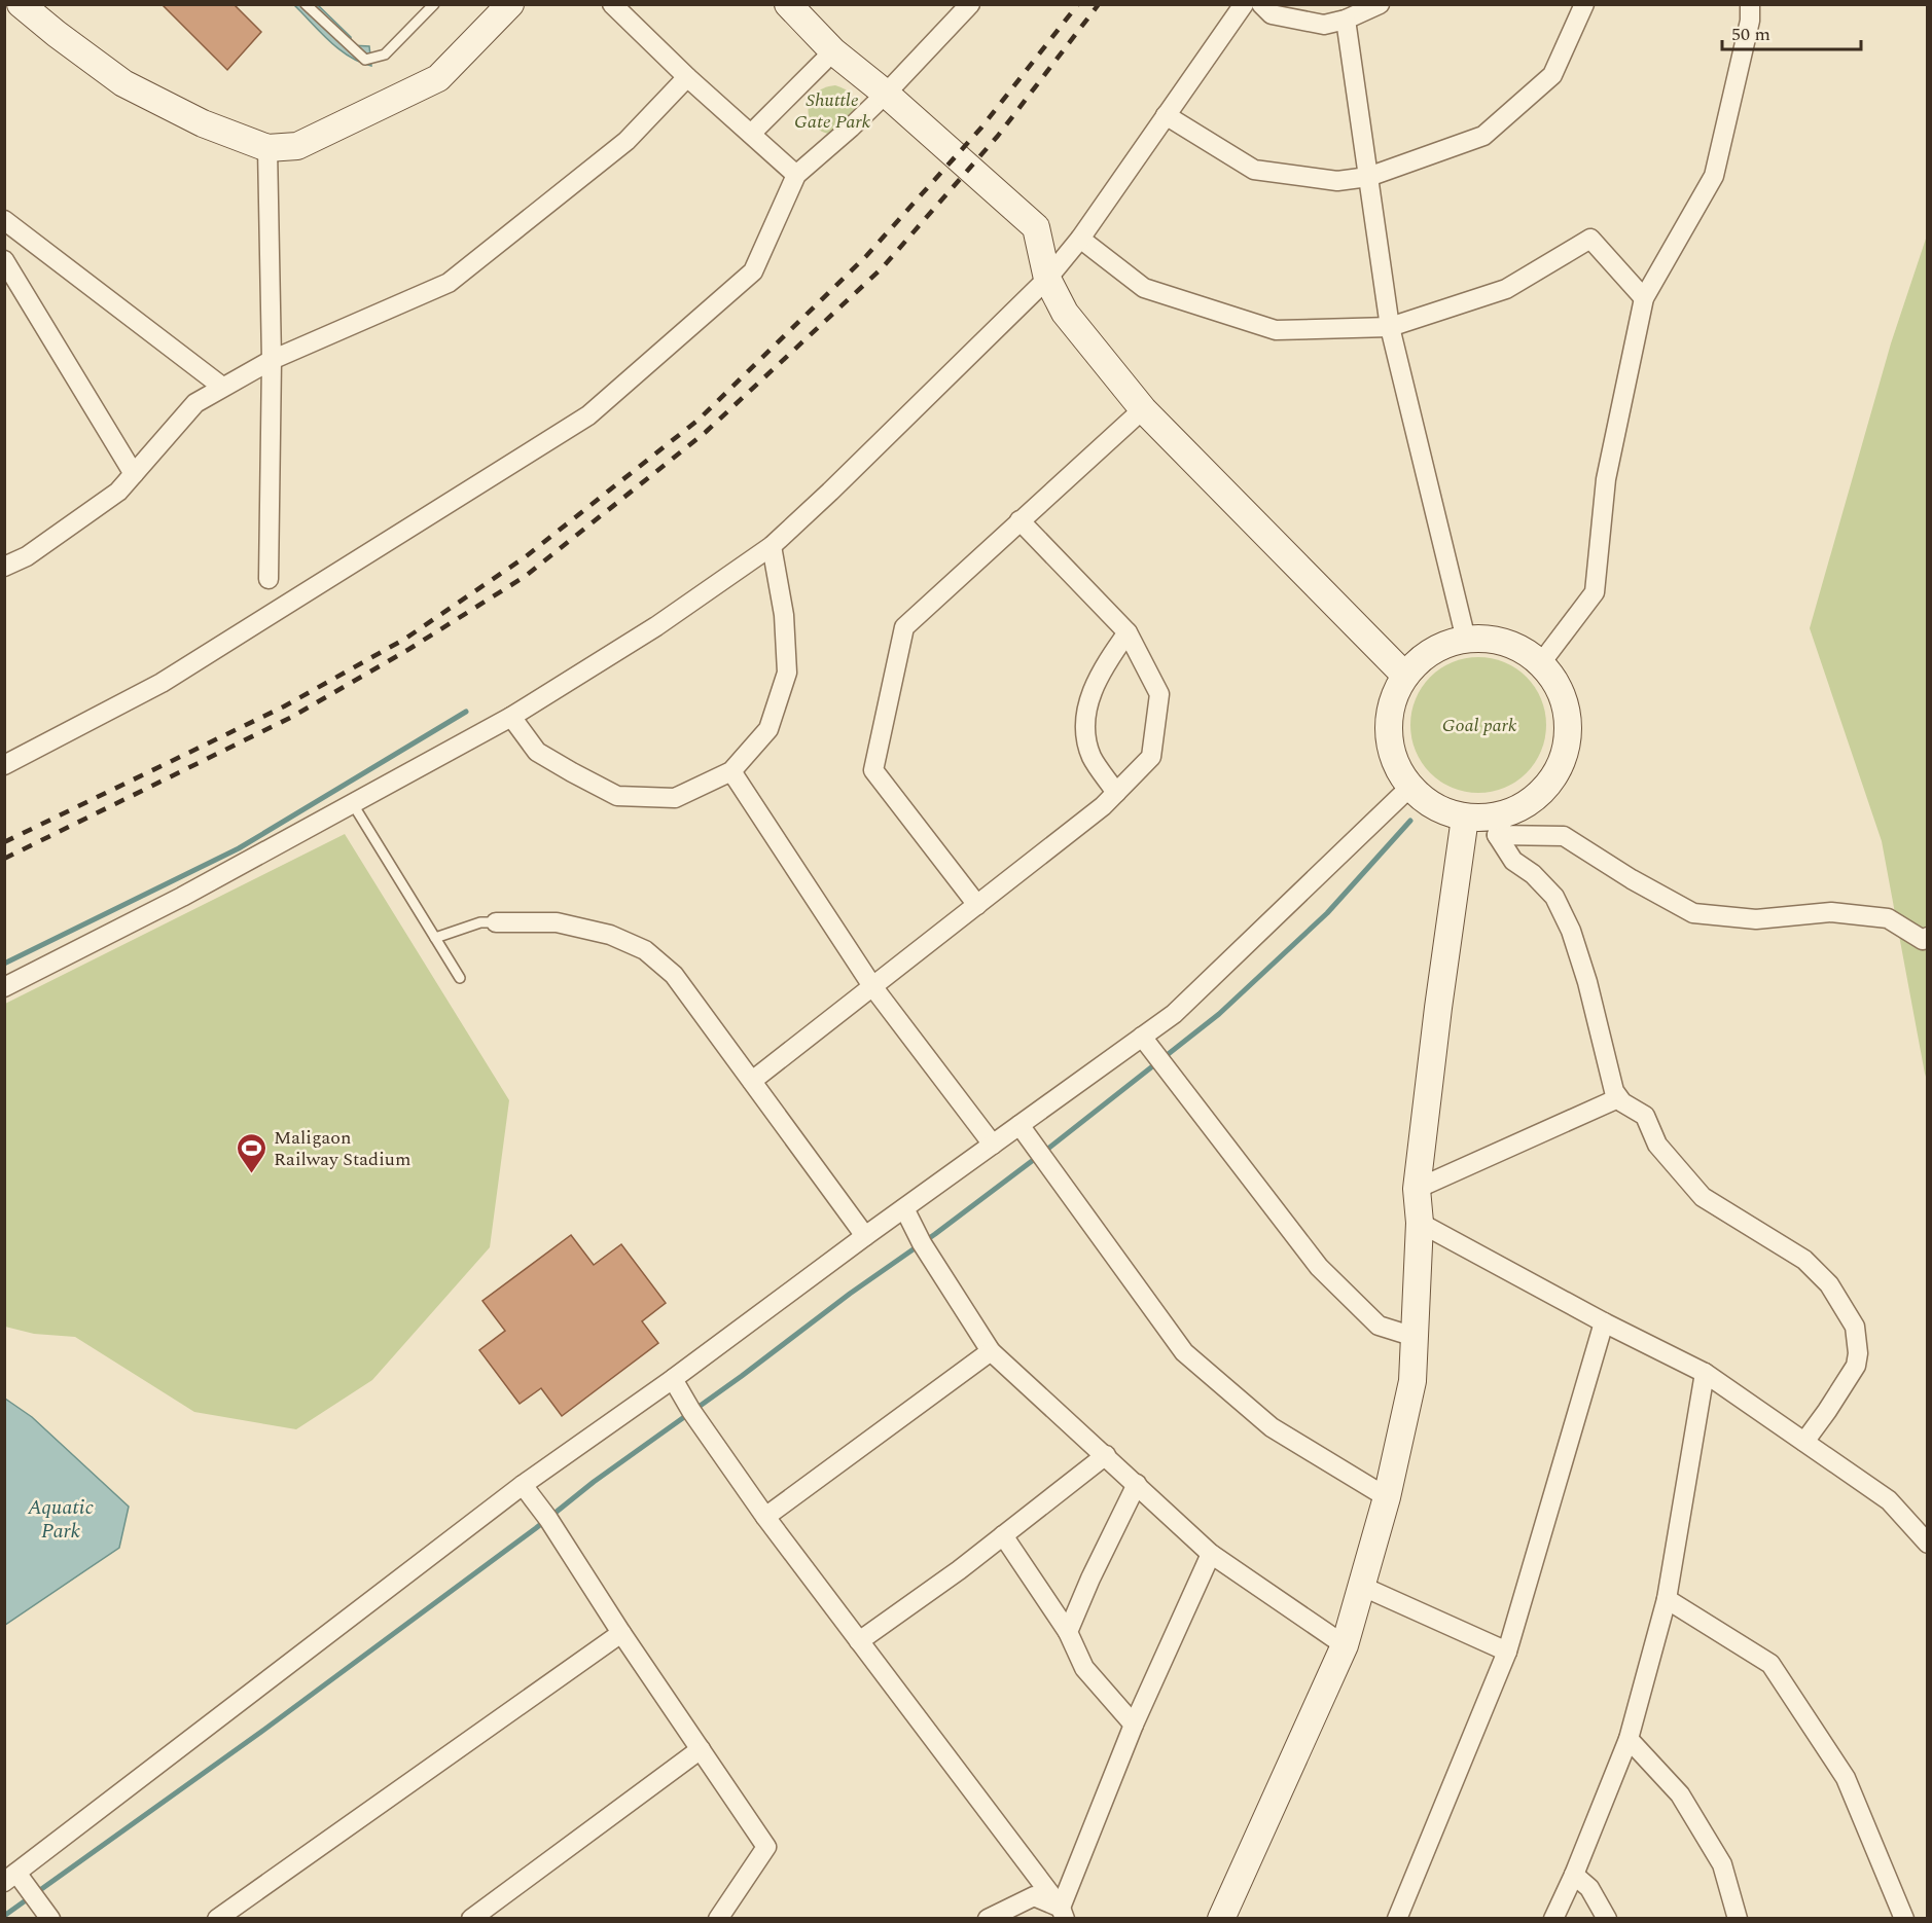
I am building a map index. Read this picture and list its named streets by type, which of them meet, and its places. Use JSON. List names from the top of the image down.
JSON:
{
  "water": ["Aquatic Park"],
  "parks": ["Shuttle Gate Park", "Goal park"],
  "places": {
    "sports": ["Maligaon Railway Stadium"]
  },
  "scale_bar": "50 m"
}
